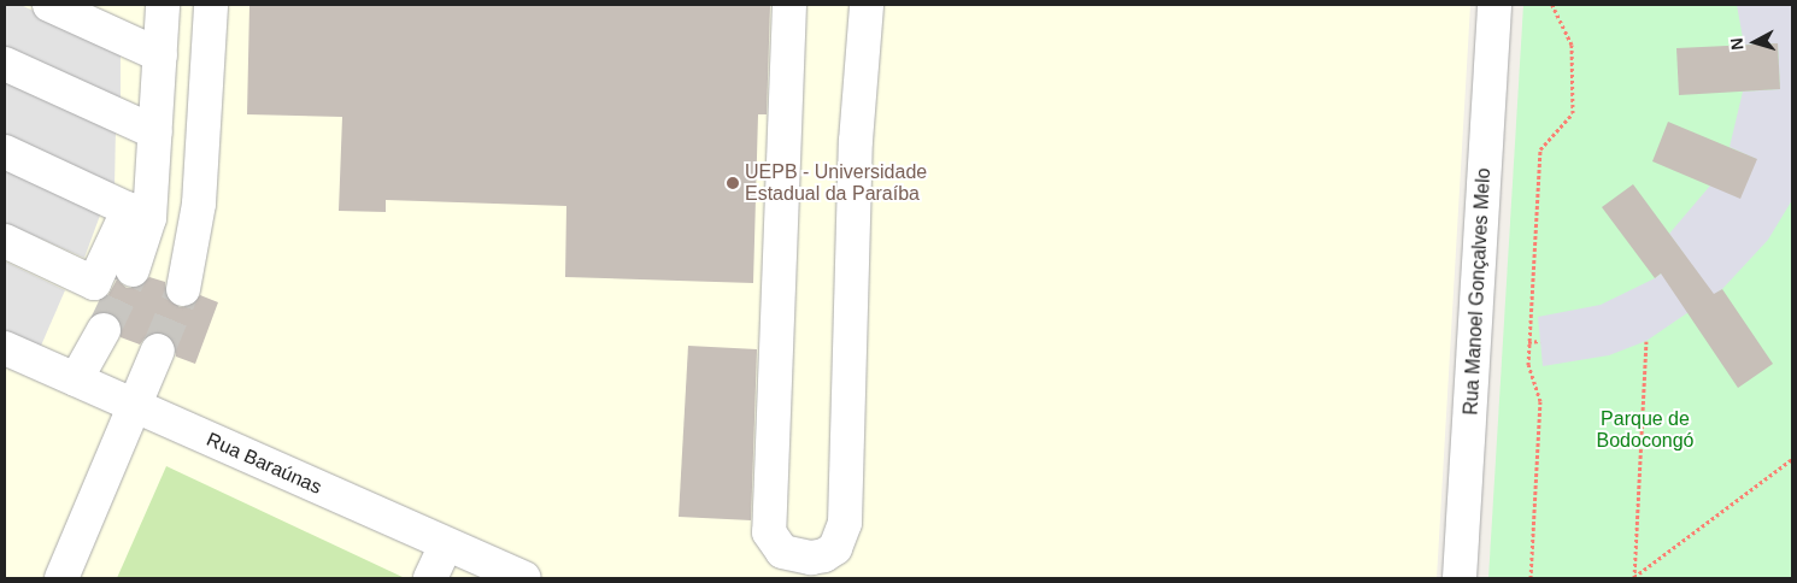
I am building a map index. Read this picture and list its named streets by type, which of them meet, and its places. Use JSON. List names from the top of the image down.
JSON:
{
  "streets": {
    "street": ["Rua Manoel Gonçalves Melo", "Rua Baraúnas"]
  },
  "parks": ["Parque de Bodocongó"],
  "places": ["UEPB - Universidade Estadual da Paraíba"],
  "north": "left"
}
